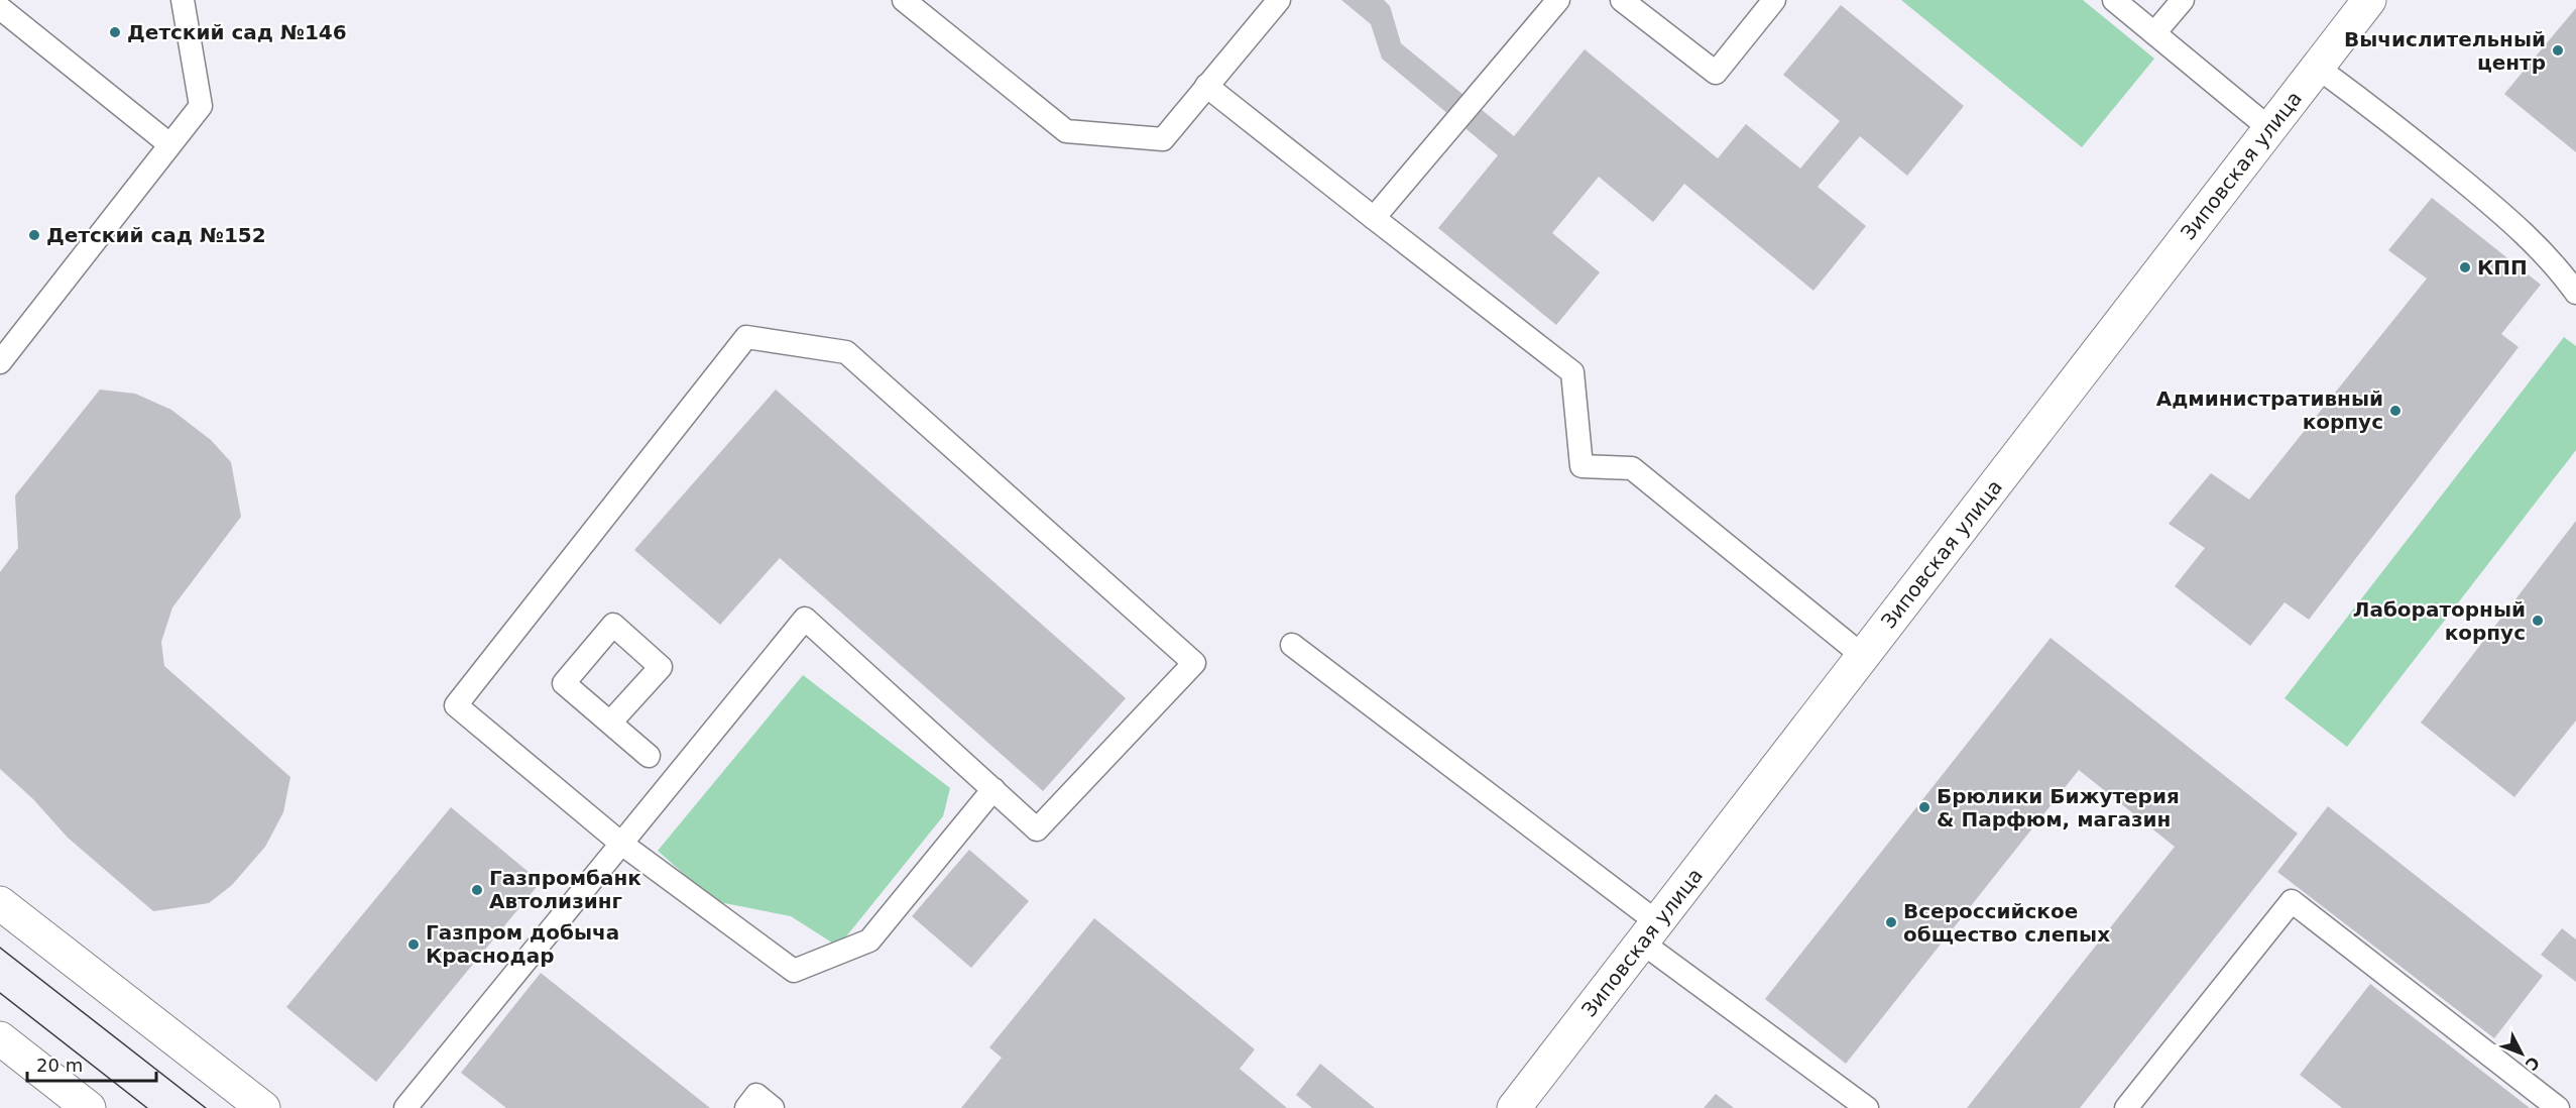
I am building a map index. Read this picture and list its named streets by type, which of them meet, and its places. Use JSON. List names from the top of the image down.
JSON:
{
  "streets": {
    "street": ["Зиповская улица"]
  },
  "places": [
    "Детский сад №146",
    "Вычислительный центр",
    "Детский сад №152",
    "КПП",
    "Административный корпус",
    "Лабораторный корпус",
    "Брюлики Бижутерия & Парфюм, магазин",
    "Газпромбанк Автолизинг",
    "Всероссийское общество слепых",
    "Газпром добыча Краснодар"
  ],
  "scale_bar": "20 m",
  "north": "bottom right"
}
